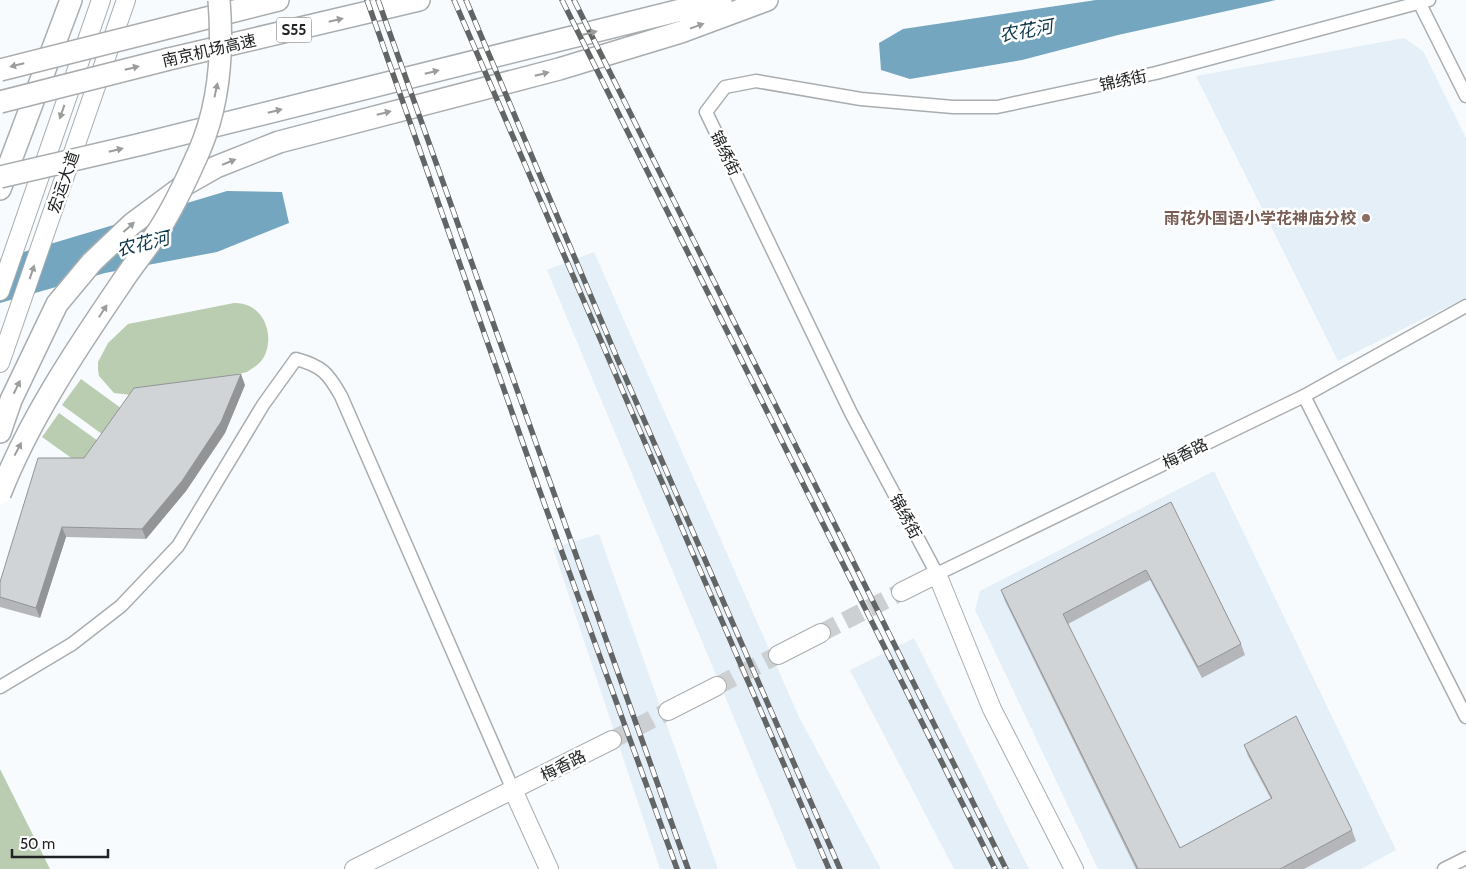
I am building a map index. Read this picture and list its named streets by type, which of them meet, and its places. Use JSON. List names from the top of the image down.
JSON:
{
  "streets": {
    "highway": ["S55", "南京机场高速"],
    "street": ["锦绣街", "宏运大道", "梅香路"]
  },
  "crossings": [
    ["锦绣街", "梅香路"]
  ],
  "water": ["农花河"],
  "places": ["雨花外国语小学花神庙分校"],
  "scale_bar": "50 m"
}
